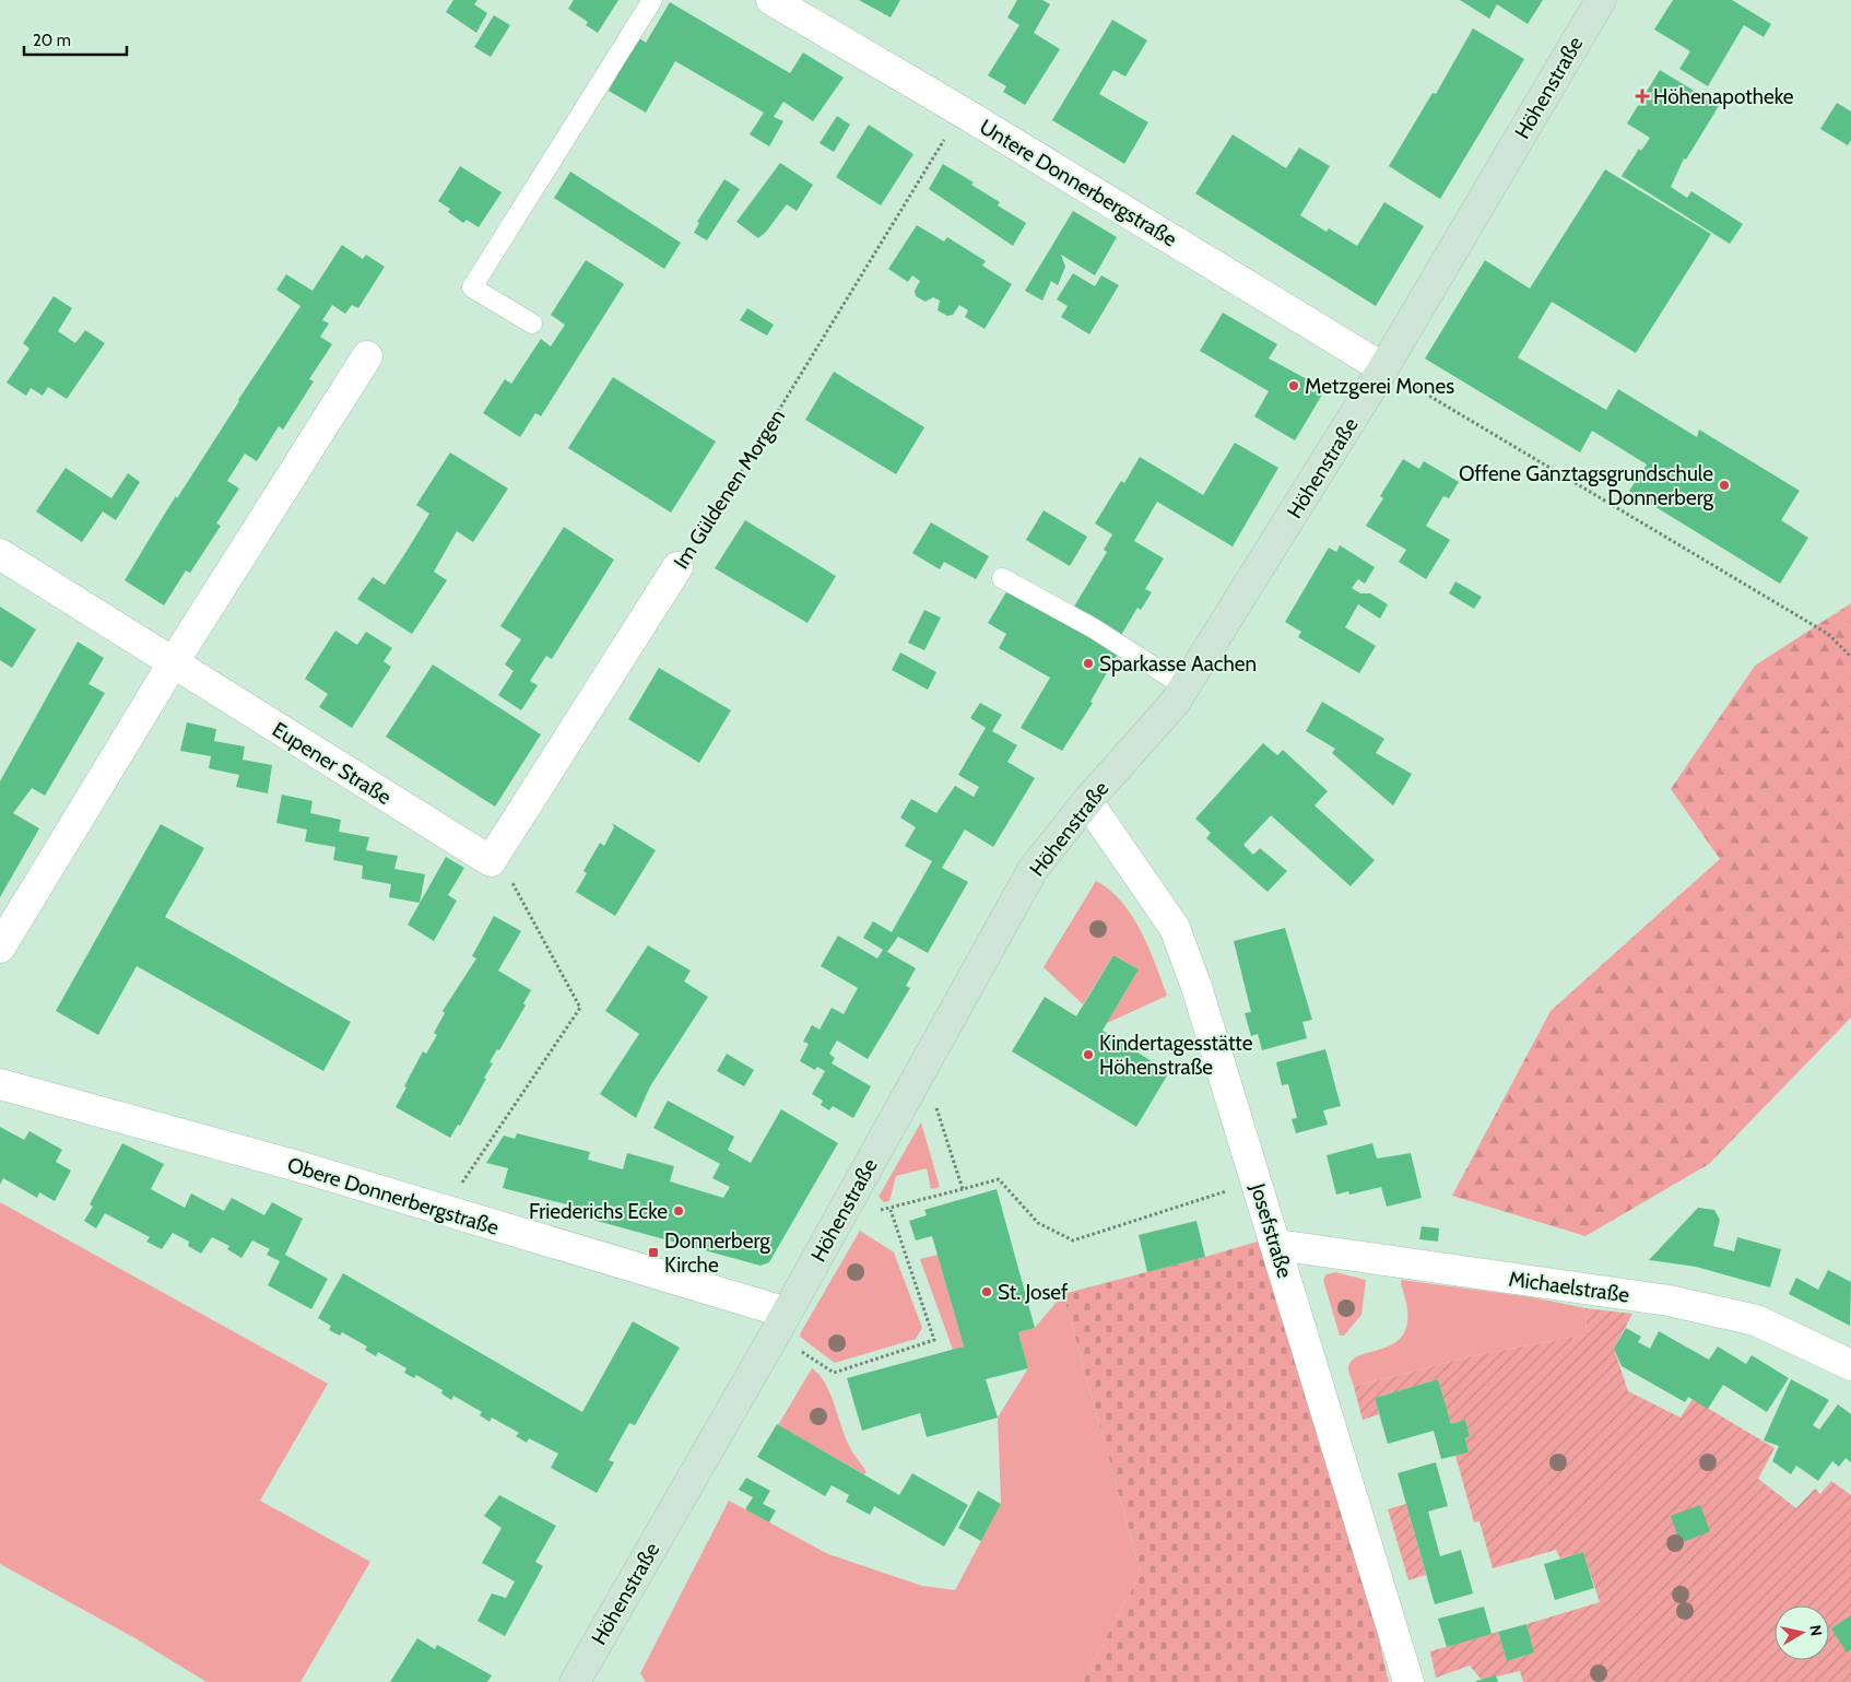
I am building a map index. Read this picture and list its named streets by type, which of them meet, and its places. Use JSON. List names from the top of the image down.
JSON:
{
  "streets": {
    "street": [
      "Höhenstraße",
      "Untere Donnerbergstraße",
      "Im Güldenen Morgen",
      "Eupener Straße",
      "Obere Donnerbergstraße",
      "Josefstraße",
      "Michaelstraße"
    ]
  },
  "crossings": [
    ["Höhenstraße", "Untere Donnerbergstraße"],
    ["Höhenstraße", "Obere Donnerbergstraße"],
    ["Höhenstraße", "Josefstraße"],
    ["Untere Donnerbergstraße", "Im Güldenen Morgen"],
    ["Im Güldenen Morgen", "Eupener Straße"],
    ["Josefstraße", "Michaelstraße"]
  ],
  "places": {
    "health": ["Höhenapotheke"],
    "other": [
      "Metzgerei Mones",
      "Offene Ganztagsgrundschule Donnerberg",
      "Sparkasse Aachen",
      "Kindertagesstätte Höhenstraße",
      "Friederichs Ecke",
      "St. Josef"
    ],
    "transit": ["Donnerberg Kirche"]
  },
  "scale_bar": "20 m",
  "north": "right"
}
